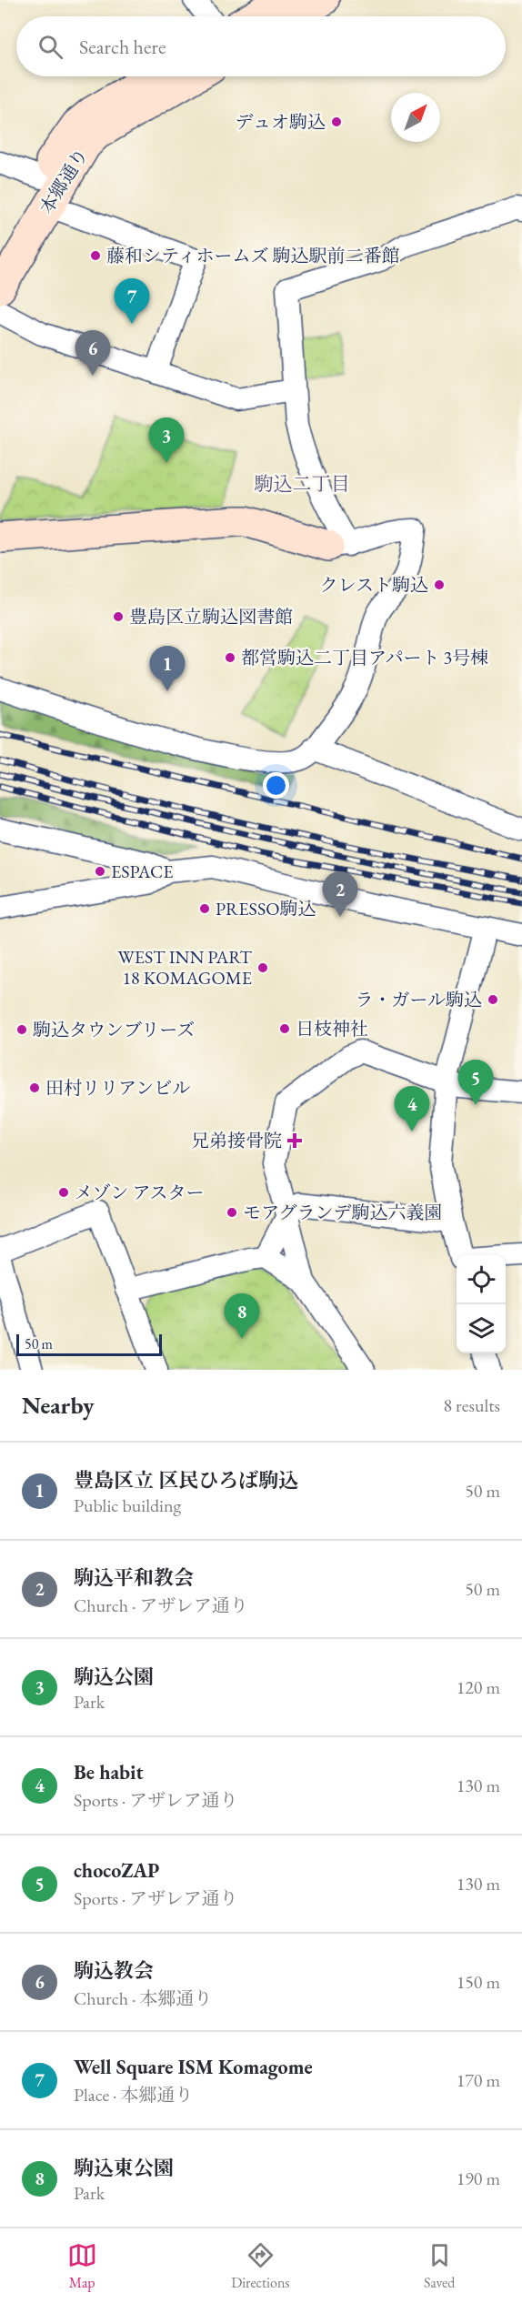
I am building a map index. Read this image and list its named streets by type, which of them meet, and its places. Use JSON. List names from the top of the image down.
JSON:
{
  "streets": {
    "main road": ["本郷通り"]
  },
  "districts": ["駒込二丁目"],
  "places": {
    "other": [
      "デュオ駒込",
      "藤和シティホームズ 駒込駅前二番館",
      "クレスト駒込",
      "豊島区立駒込図書館",
      "都営駒込二丁目アパート 3号棟",
      "ESPACE",
      "PRESSO駒込",
      "WEST INN PART 18 KOMAGOME",
      "ラ・ガール駒込",
      "日枝神社",
      "駒込タウンブリーズ",
      "田村リリアンビル",
      "メゾン アスター",
      "モアグランデ駒込六義園"
    ],
    "health": ["兄弟接骨院"]
  },
  "scale_bar": "50 m",
  "north": "top right",
  "page": {
    "search": "Search here",
    "pins": [
      "7",
      "6",
      "3",
      "1",
      "2",
      "5",
      "4",
      "8"
    ],
    "scale": "50 m",
    "heading": ["Nearby", "8 results"],
    "list": [
      {
        "mark": "1",
        "name": "豊島区立 区民ひろば駒込",
        "note": "Public building",
        "value": "50 m"
      },
      {
        "mark": "2",
        "name": "駒込平和教会",
        "note": "Church · アザレア通り",
        "value": "50 m"
      },
      {
        "mark": "3",
        "name": "駒込公園",
        "note": "Park",
        "value": "120 m"
      },
      {
        "mark": "4",
        "name": "Be habit",
        "note": "Sports · アザレア通り",
        "value": "130 m"
      },
      {
        "mark": "5",
        "name": "chocoZAP",
        "note": "Sports · アザレア通り",
        "value": "130 m"
      },
      {
        "mark": "6",
        "name": "駒込教会",
        "note": "Church · 本郷通り",
        "value": "150 m"
      },
      {
        "mark": "7",
        "name": "Well Square ISM Komagome",
        "note": "Place · 本郷通り",
        "value": "170 m"
      },
      {
        "mark": "8",
        "name": "駒込東公園",
        "note": "Park",
        "value": "190 m"
      }
    ],
    "nav": ["Map", "Directions", "Saved"]
  }
}
